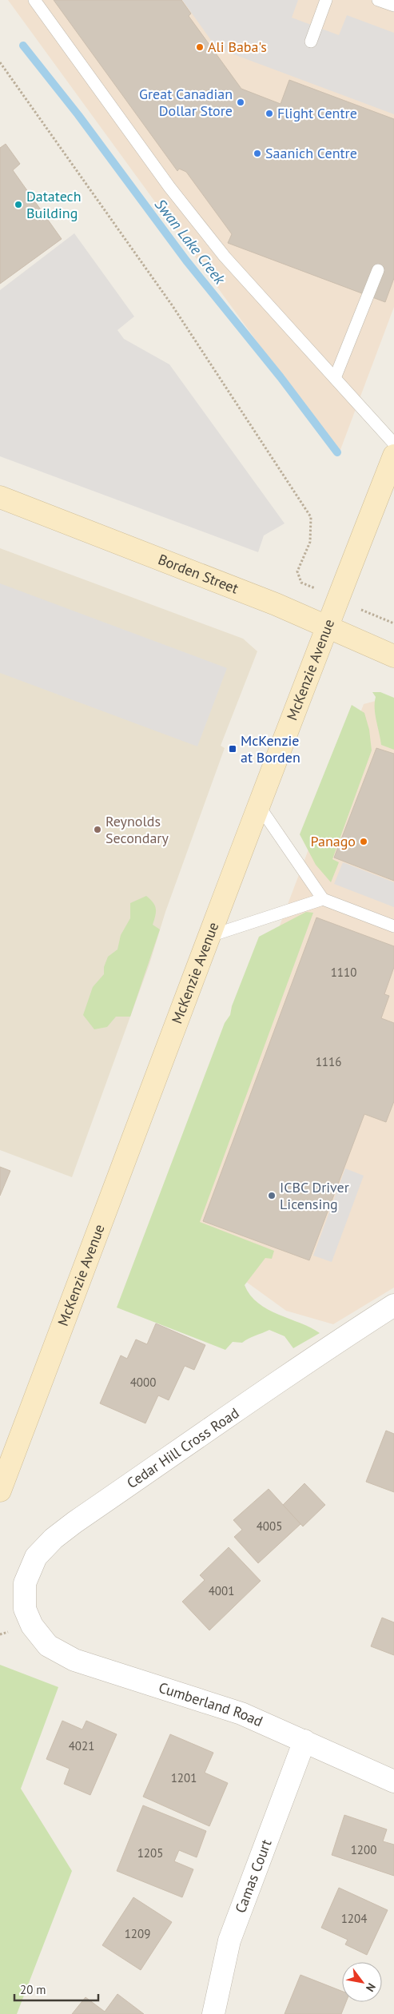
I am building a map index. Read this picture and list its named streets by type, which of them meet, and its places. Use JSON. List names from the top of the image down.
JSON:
{
  "streets": {
    "main road": ["Borden Street", "McKenzie Avenue"],
    "street": ["Cedar Hill Cross Road", "Cumberland Road", "Camas Court"]
  },
  "crossings": [
    ["Borden Street", "McKenzie Avenue"],
    ["Cedar Hill Cross Road", "Cumberland Road"],
    ["Cumberland Road", "Camas Court"]
  ],
  "water": ["Swan Lake Creek"],
  "places": {
    "other": [
      "Ali Baba's",
      "Great Canadian Dollar Store",
      "Flight Centre",
      "Saanich Centre",
      "Datatech Building",
      "Reynolds Secondary",
      "Panago",
      "ICBC Driver Licensing"
    ],
    "transit": ["McKenzie at Borden"]
  },
  "house_numbers": [
    "1110",
    "1116",
    "4000",
    "4005",
    "4001",
    "4021",
    "1201",
    "1200",
    "1205",
    "1204",
    "1209"
  ],
  "scale_bar": "20 m",
  "north": "bottom right"
}
